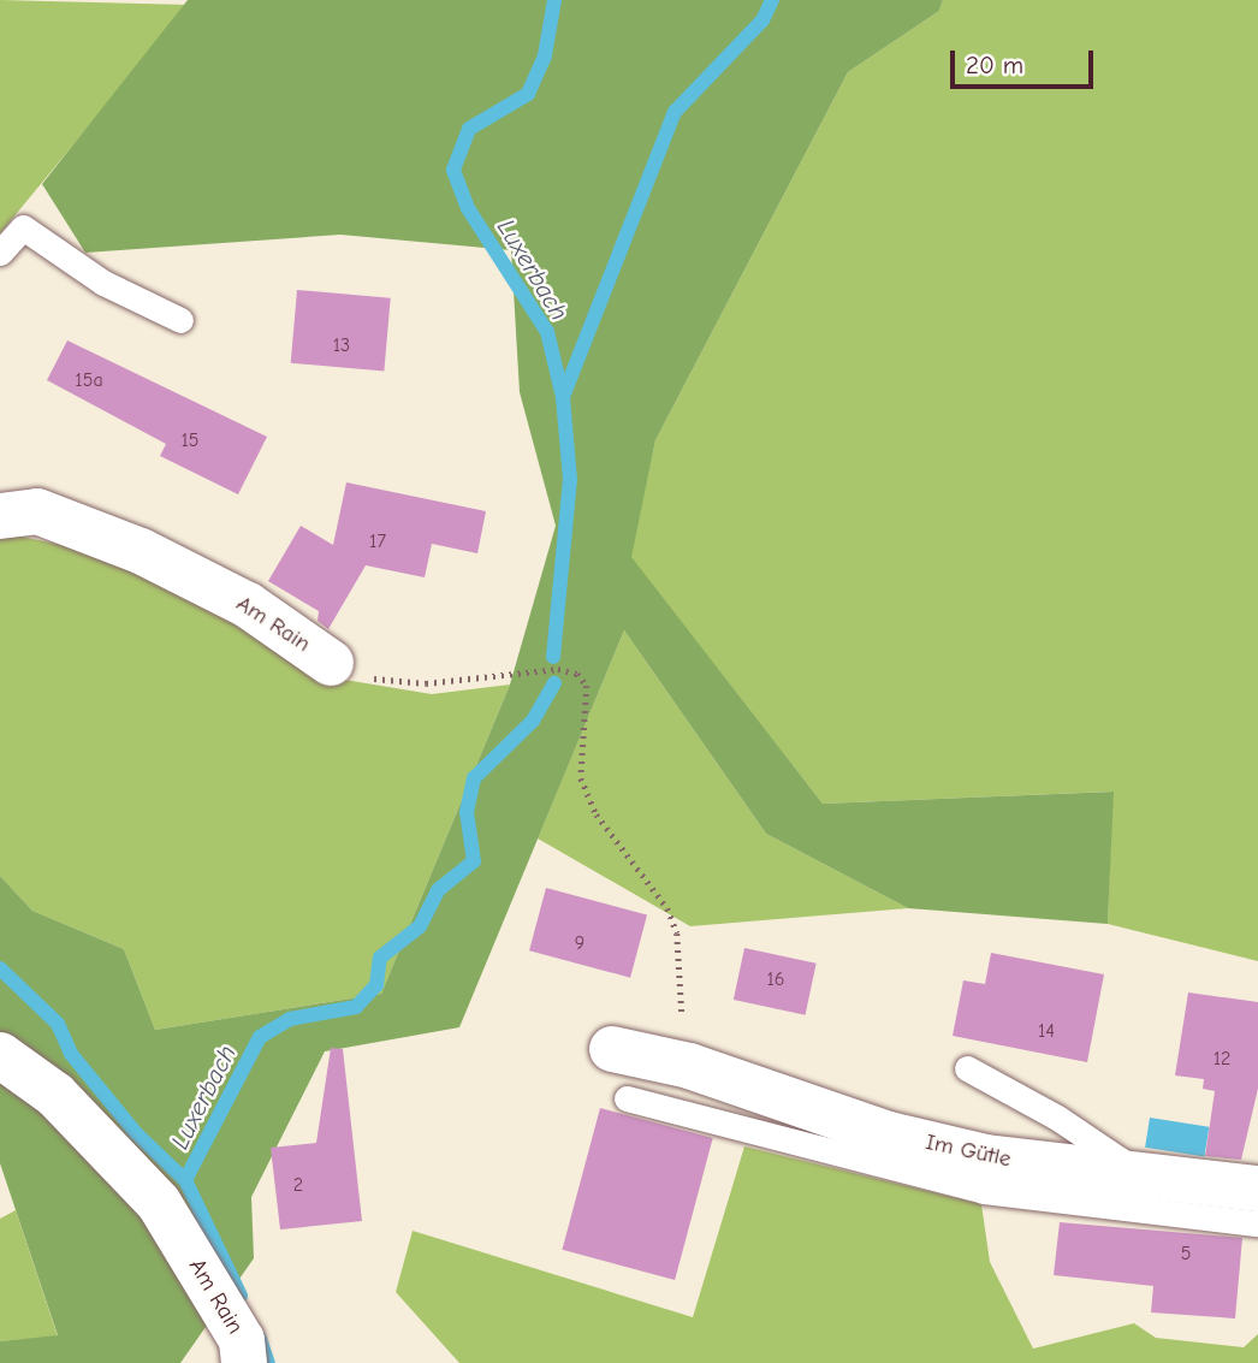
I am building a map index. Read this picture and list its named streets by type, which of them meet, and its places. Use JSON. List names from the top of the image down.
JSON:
{
  "streets": {
    "street": ["Am Rain", "Im Gütle"]
  },
  "crossings": [
    ["Am Rain", "Im Gütle"]
  ],
  "water": ["Luxerbach"],
  "house_numbers": [
    "13",
    "15a",
    "15",
    "17",
    "9",
    "16",
    "14",
    "12",
    "2",
    "5"
  ],
  "scale_bar": "20 m"
}
